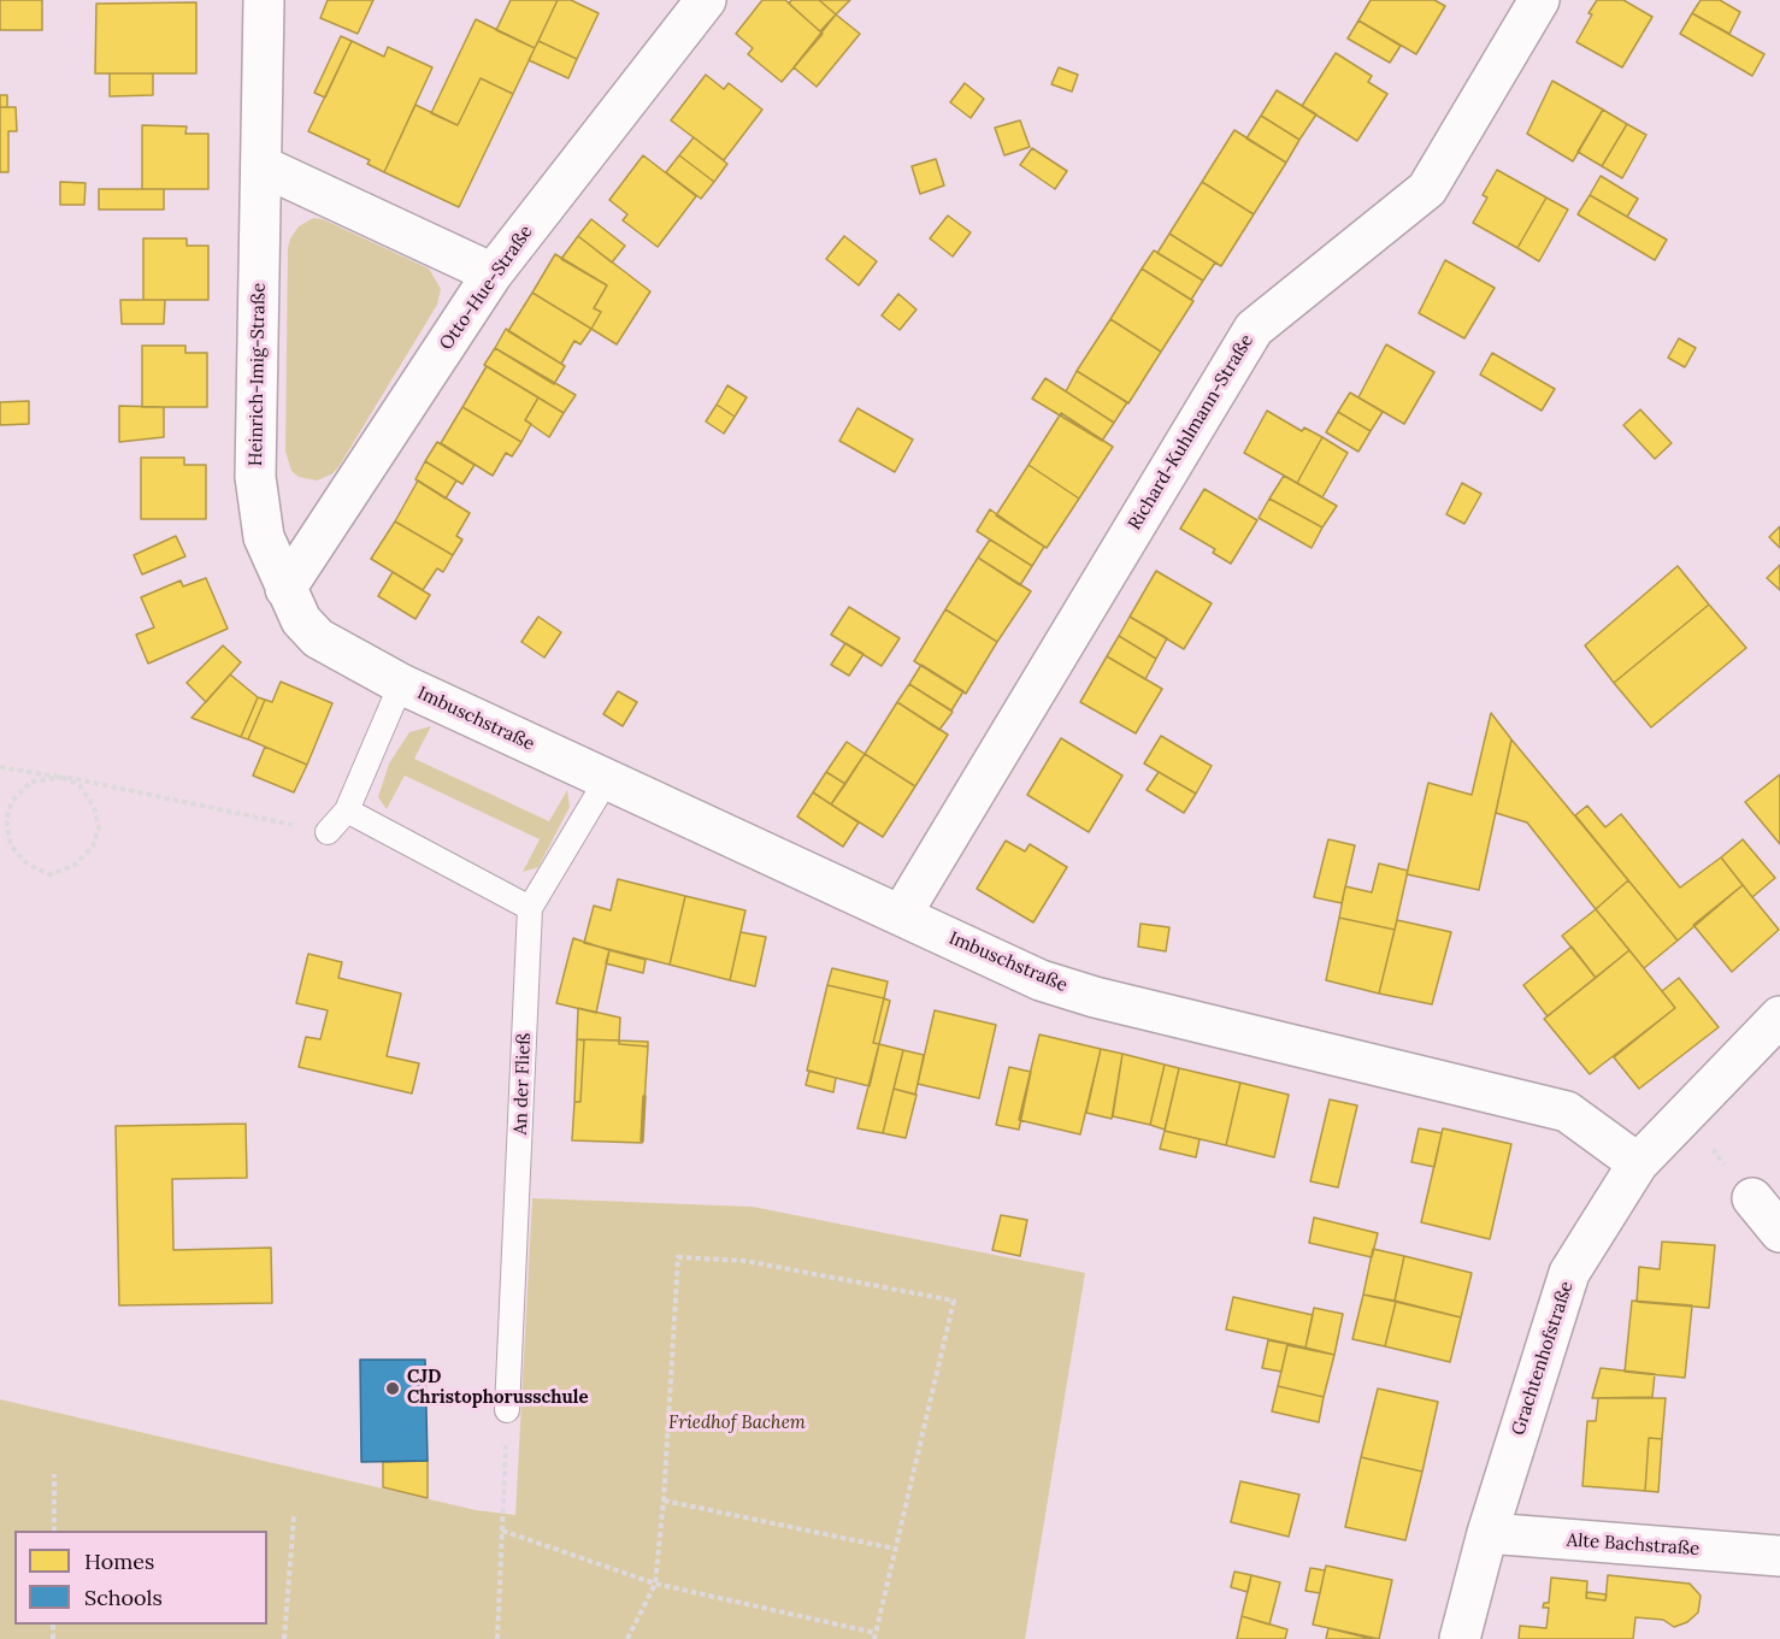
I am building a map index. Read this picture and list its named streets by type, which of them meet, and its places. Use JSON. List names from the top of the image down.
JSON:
{
  "streets": {
    "street": [
      "Otto-Hue-Straße",
      "Heinrich-Imig-Straße",
      "Richard-Kuhlmann-Straße",
      "Imbuschstraße",
      "Grachtenhofstraße",
      "Alte Bachstraße"
    ],
    "lane": ["An der Fließ"]
  },
  "crossings": [
    ["Otto-Hue-Straße", "Heinrich-Imig-Straße"],
    ["Heinrich-Imig-Straße", "Imbuschstraße"],
    ["Richard-Kuhlmann-Straße", "Imbuschstraße"],
    ["Imbuschstraße", "An der Fließ"],
    ["Imbuschstraße", "Grachtenhofstraße"],
    ["Grachtenhofstraße", "Alte Bachstraße"]
  ],
  "parks": ["Friedhof Bachem"],
  "places": ["CJD Christophorusschule"],
  "legend": ["Homes", "Schools"]
}
